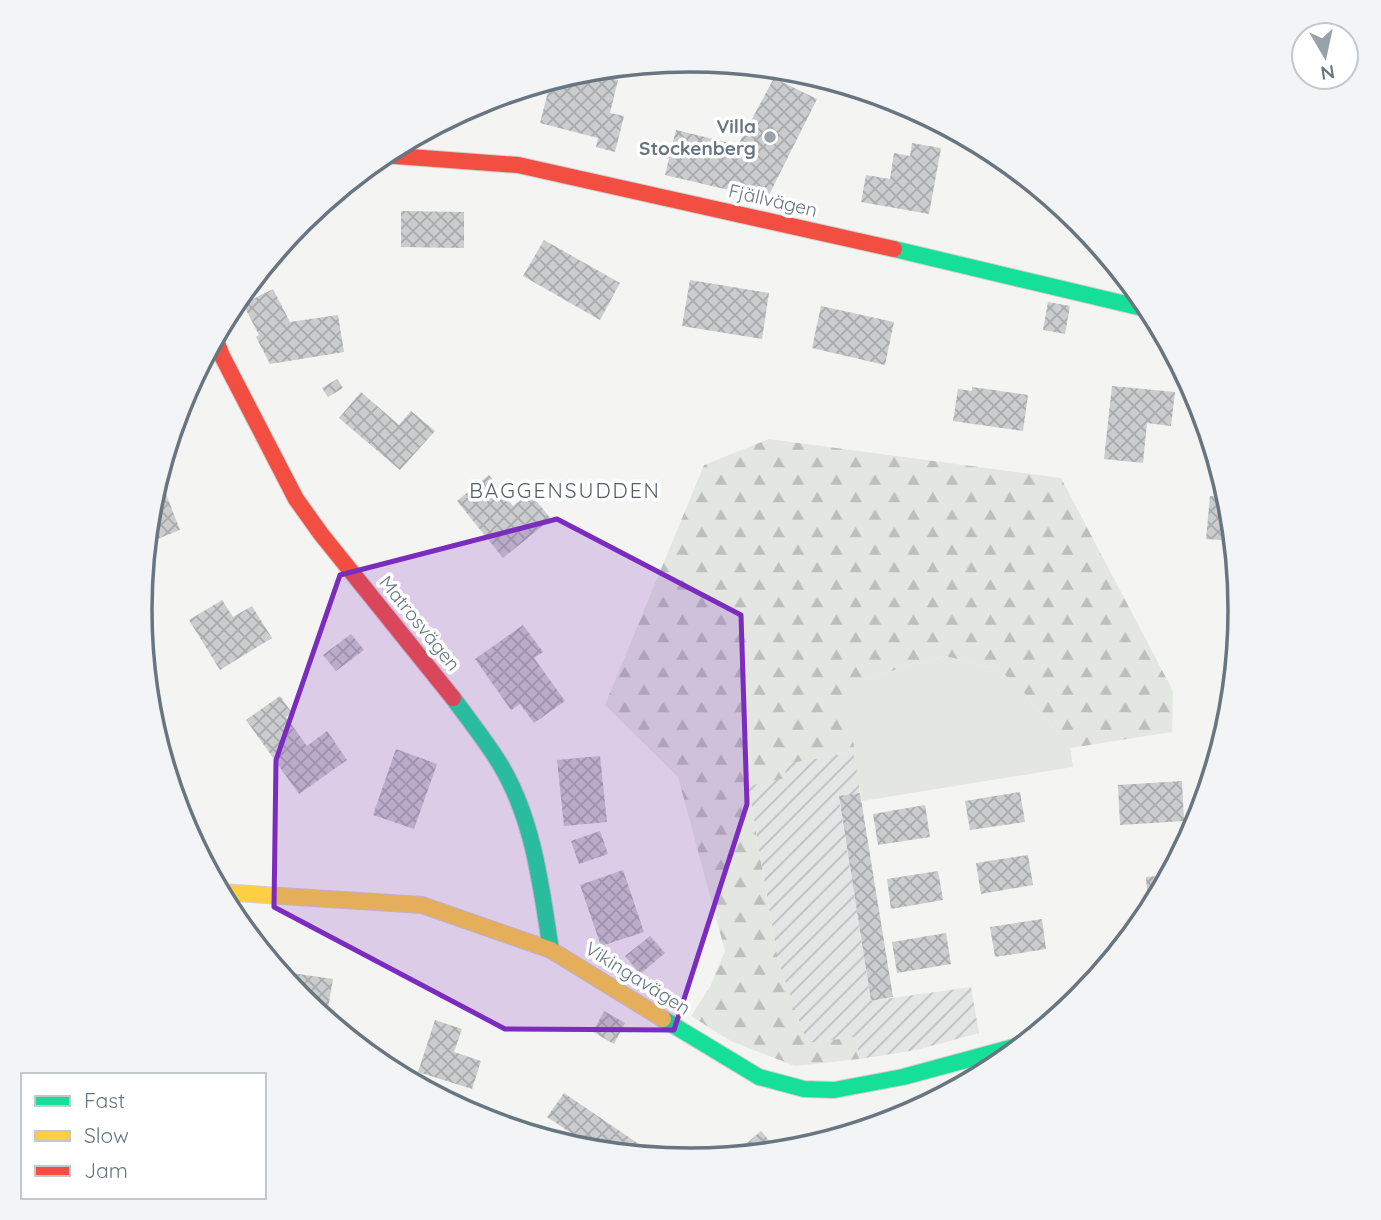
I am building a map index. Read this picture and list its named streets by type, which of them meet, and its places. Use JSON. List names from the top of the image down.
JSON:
{
  "streets": {
    "street": ["Fjällvägen", "Matrosvägen", "Vikingavägen"]
  },
  "crossings": [
    ["Matrosvägen", "Vikingavägen"]
  ],
  "districts": ["BAGGENSUDDEN"],
  "places": ["Villa Stockenberg"],
  "legend": ["Fast", "Slow", "Jam"],
  "north": "bottom"
}
